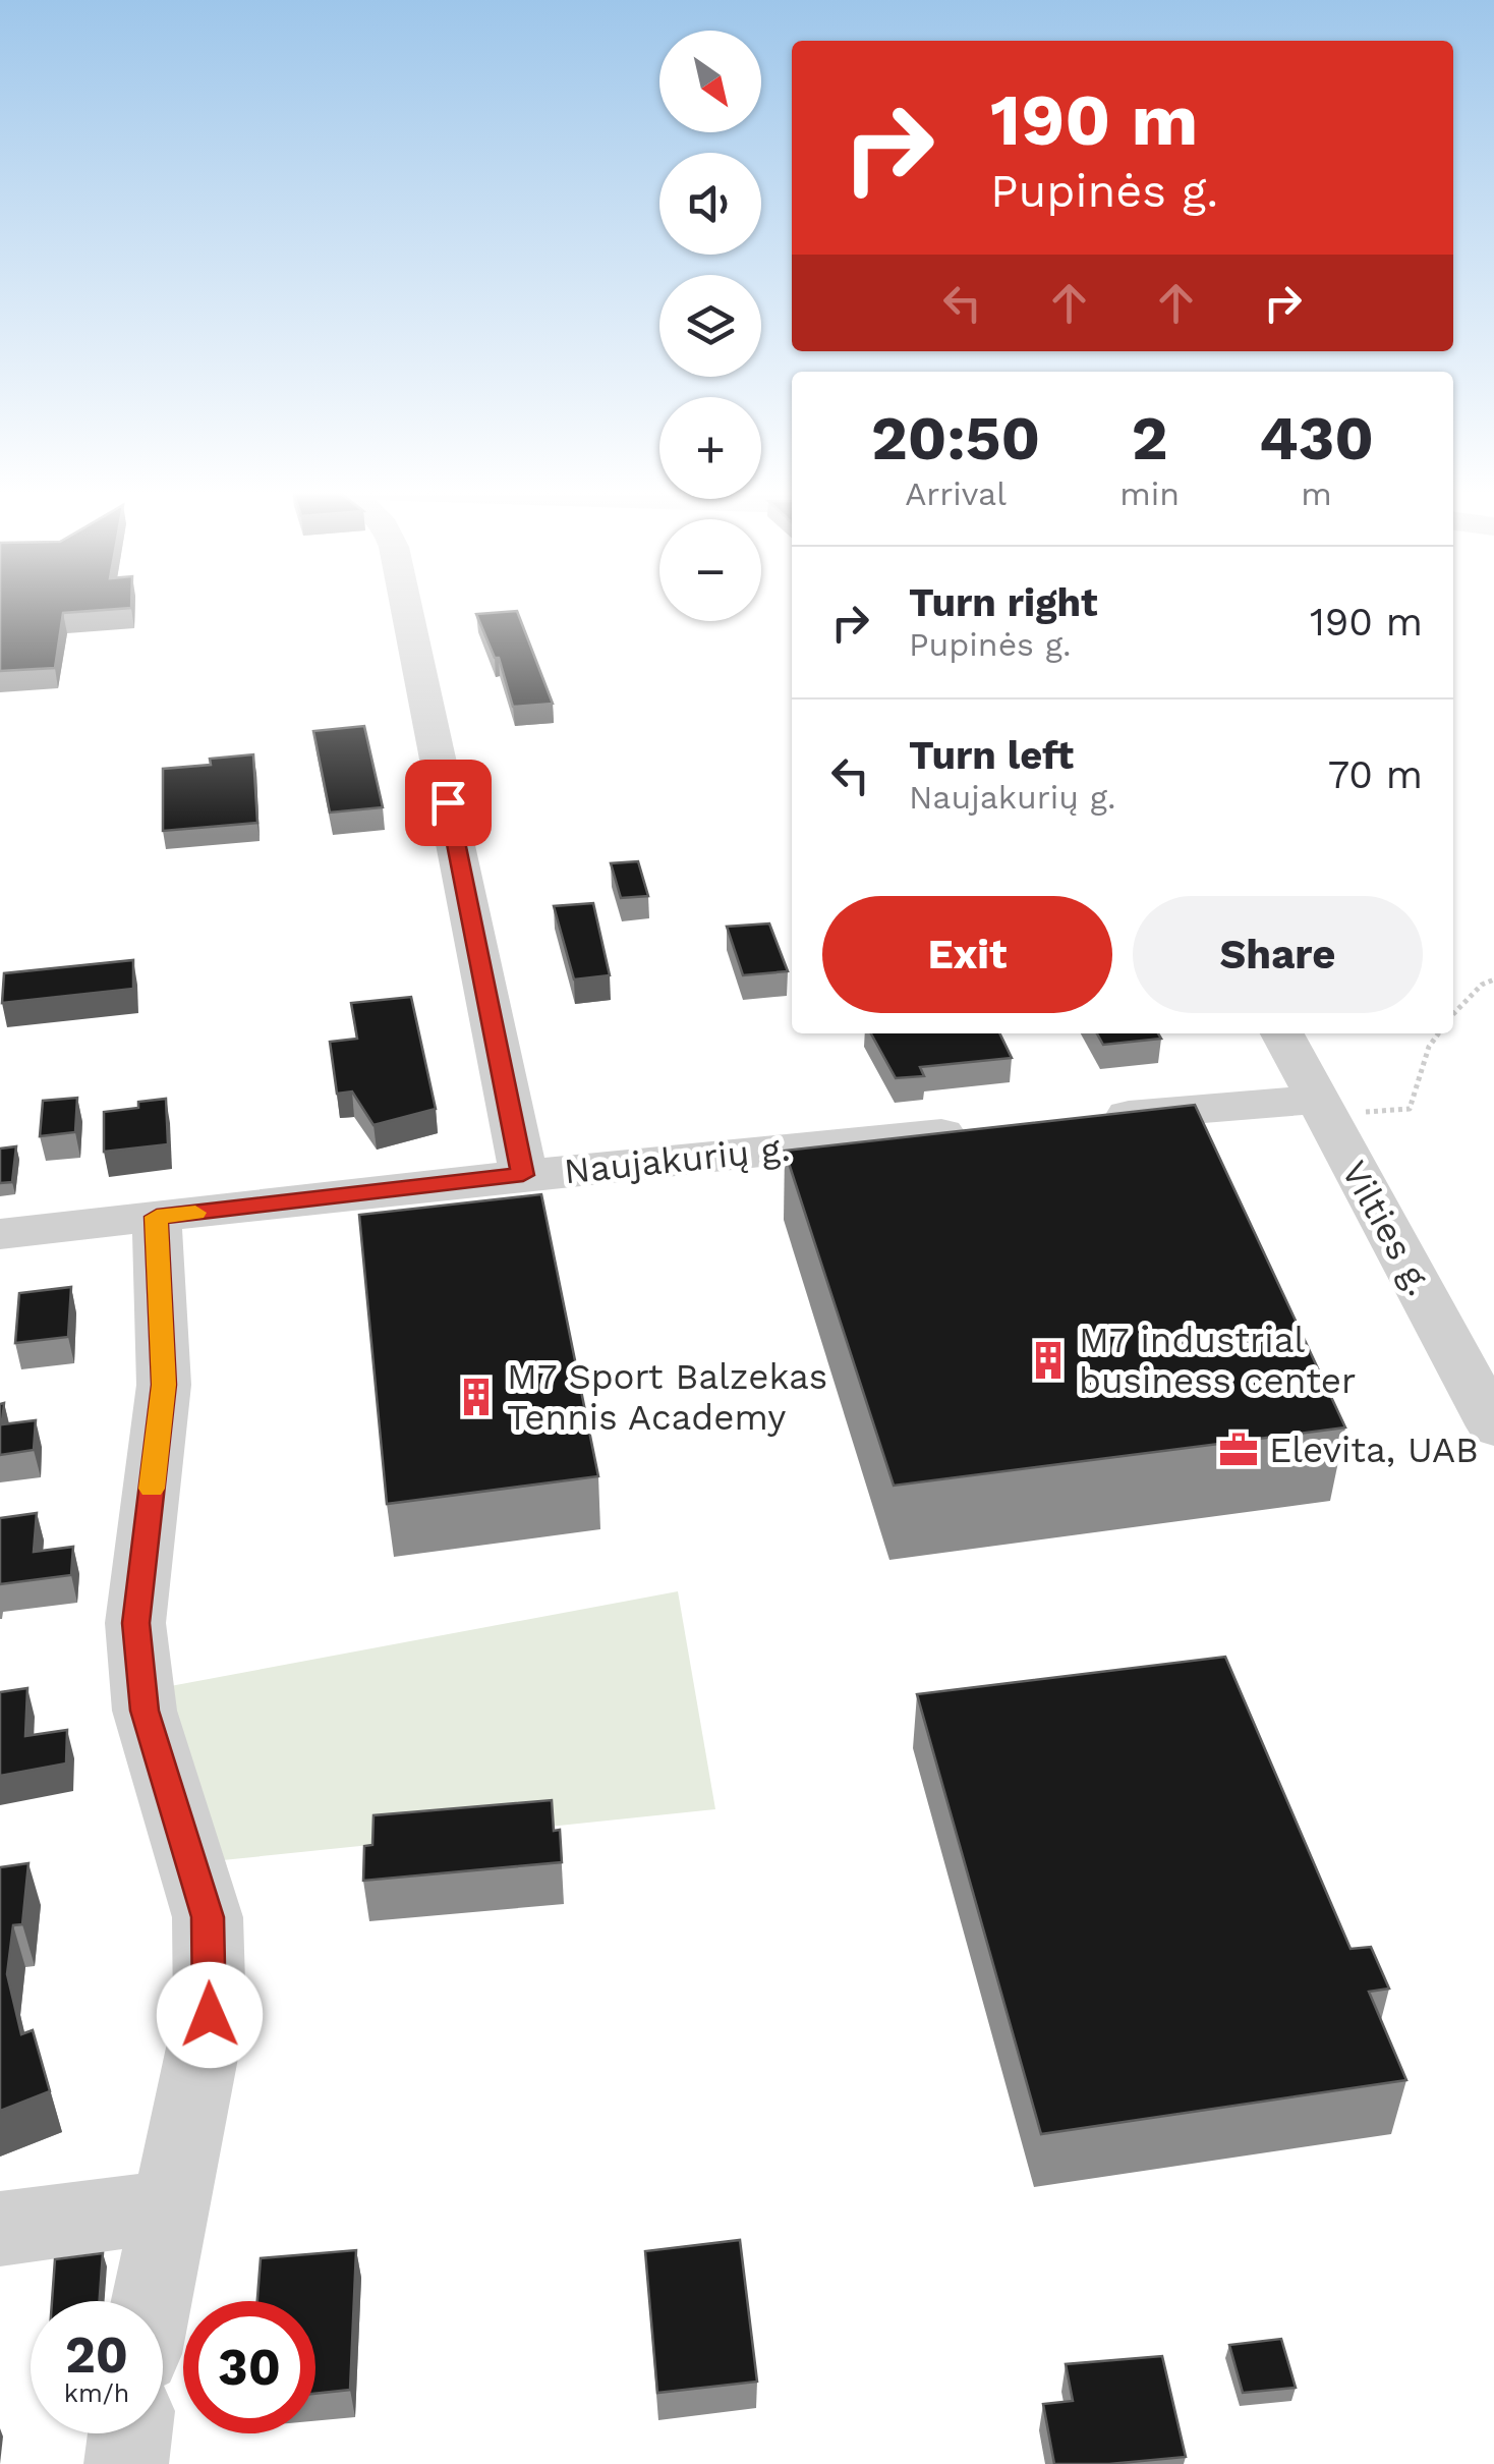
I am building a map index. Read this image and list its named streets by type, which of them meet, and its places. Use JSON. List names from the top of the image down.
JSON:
{
  "streets": {
    "street": ["Naujakurių g.", "Vilties g."]
  },
  "places": {
    "building": ["M7 industrial business center", "M7 Sport Balzekas Tennis Academy"],
    "office": ["Elevita, UAB"]
  },
  "north": "bottom right",
  "page": {
    "map_buttons": ["+", "−"],
    "turn": ["190 m", "Pupinės g."],
    "eta": [
      "20:50",
      "Arrival",
      "2",
      "min",
      "430",
      "m"
    ],
    "list": [
      {
        "name": "Turn right",
        "note": "Pupinės g.",
        "value": "190 m"
      },
      {
        "name": "Turn left",
        "note": "Naujakurių g.",
        "value": "70 m"
      }
    ],
    "buttons": ["Exit", "Share"],
    "speed": "20 km/h",
    "limit": "30"
  }
}
